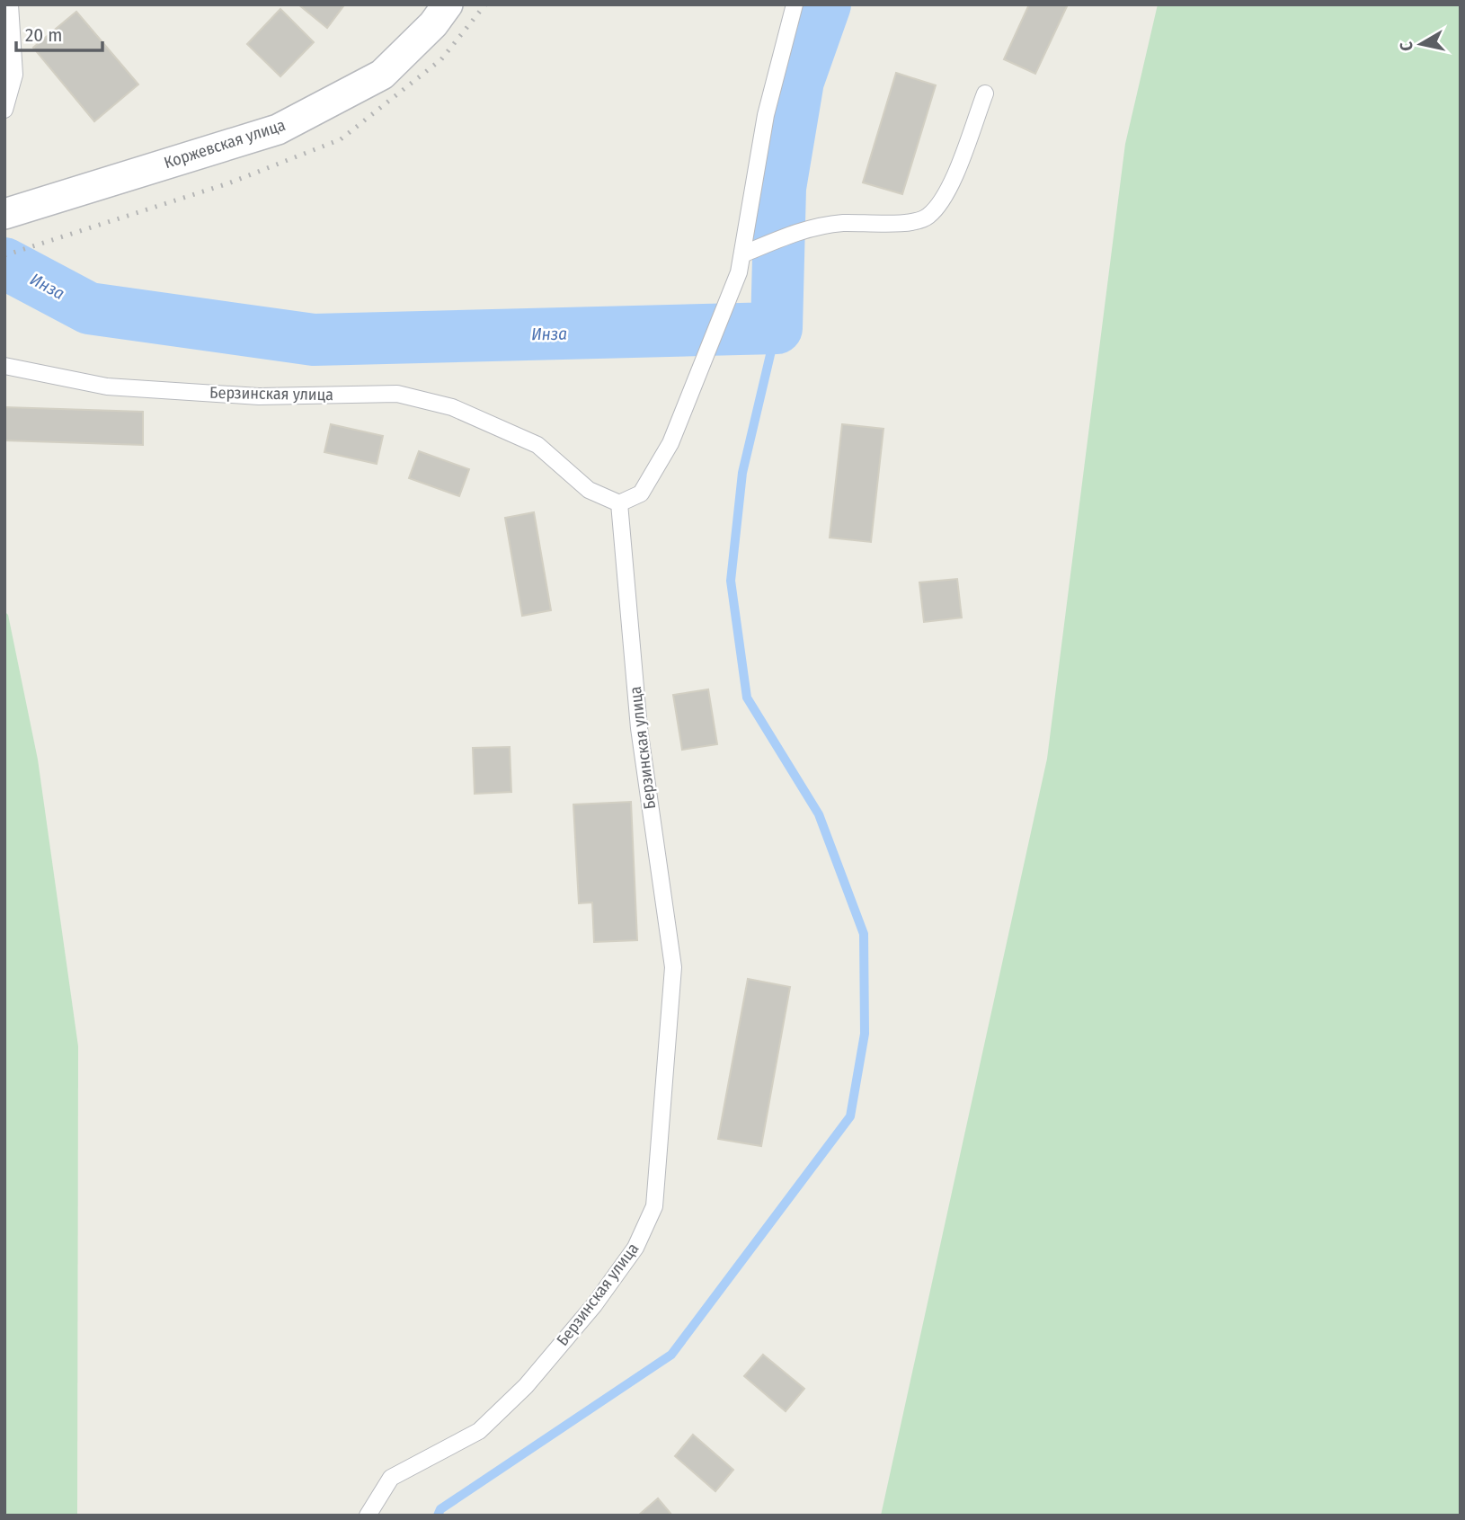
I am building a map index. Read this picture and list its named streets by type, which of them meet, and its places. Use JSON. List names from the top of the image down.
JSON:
{
  "streets": {
    "street": ["Коржевская улица"],
    "lane": ["Берзинская улица"]
  },
  "water": ["Инза"],
  "scale_bar": "20 m",
  "north": "left"
}
